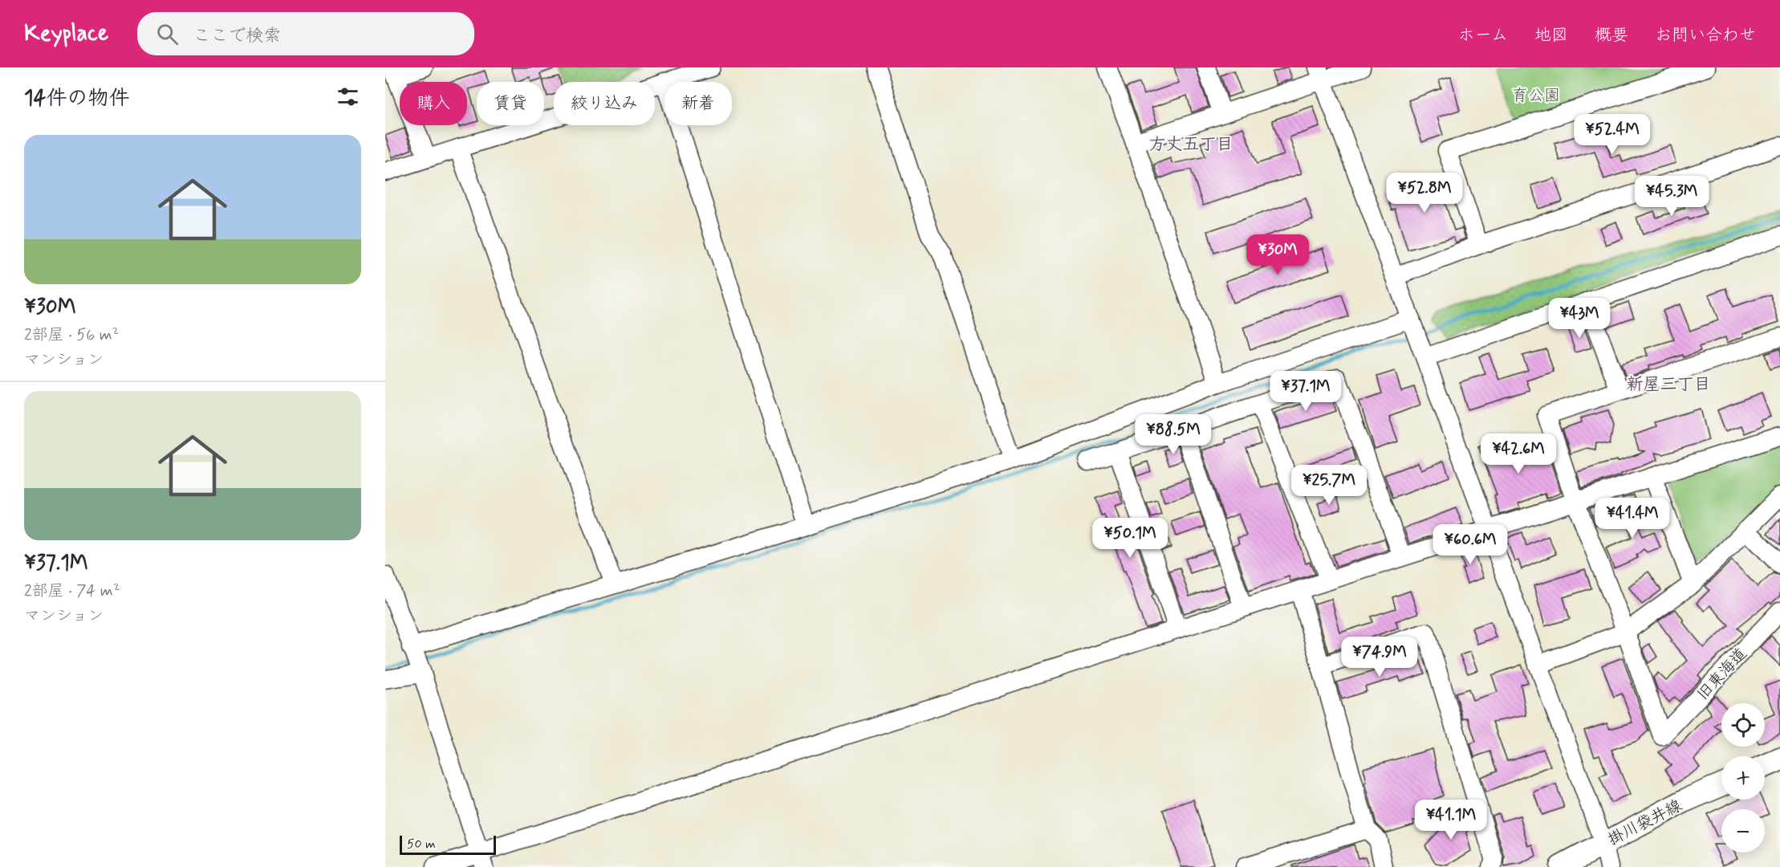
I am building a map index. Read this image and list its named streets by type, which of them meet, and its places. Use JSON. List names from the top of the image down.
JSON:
{
  "streets": {
    "main road": ["掛川袋井線"],
    "street": ["旧東海道"]
  },
  "districts": ["方丈五丁目", "新屋三丁目"],
  "parks": ["育公園"],
  "scale_bar": "50 m",
  "page": {
    "header": "Keyplace",
    "search": "ここで検索",
    "nav": [
      "ホーム",
      "地図",
      "概要",
      "お問い合わせ"
    ],
    "heading": "14件の物件",
    "chip": [
      "購入",
      "賃貸",
      "絞り込み",
      "新着"
    ],
    "price": [
      "¥52.4M",
      "¥52.8M",
      "¥45.3M",
      "¥30M",
      "¥43M",
      "¥37.1M",
      "¥88.5M",
      "¥42.6M",
      "¥25.7M",
      "¥41.4M",
      "¥50.1M",
      "¥60.6M",
      "¥74.9M",
      "¥41.1M"
    ],
    "list": [
      {
        "name": "¥30M",
        "note": "2部屋 · 56 m² · マンション"
      },
      {
        "name": "¥37.1M",
        "note": "2部屋 · 74 m² · マンション"
      }
    ],
    "map_buttons": ["+", "−"],
    "scale": "50 m"
  }
}
